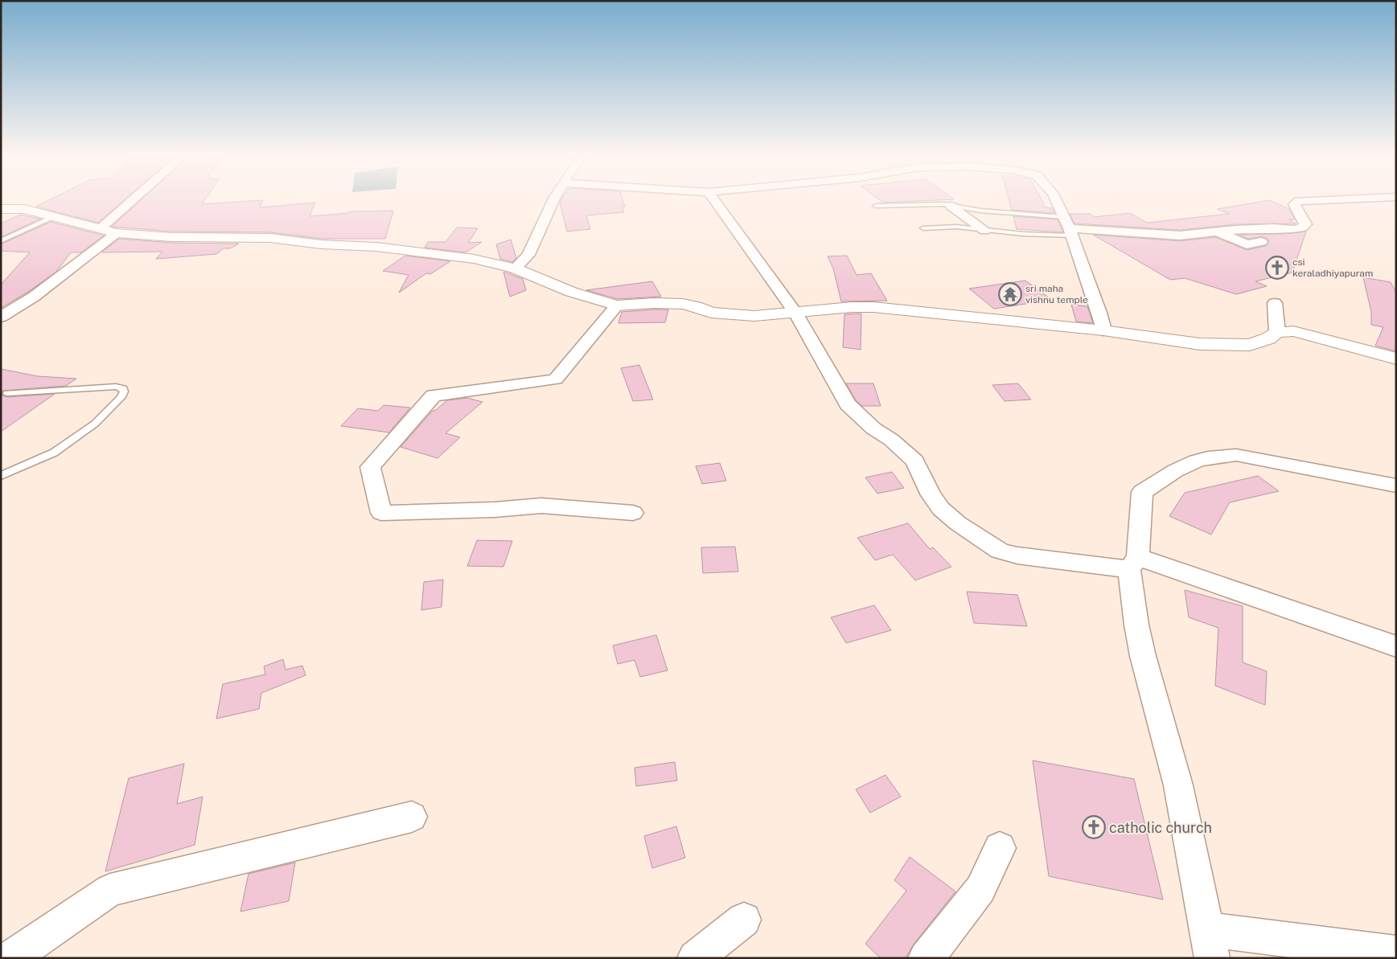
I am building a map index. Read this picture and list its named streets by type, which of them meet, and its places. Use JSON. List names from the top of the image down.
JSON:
{
  "places": {
    "church": ["csi keraladhiyapuram", "catholic church"],
    "temple": ["sri maha vishnu temple"]
  }
}
